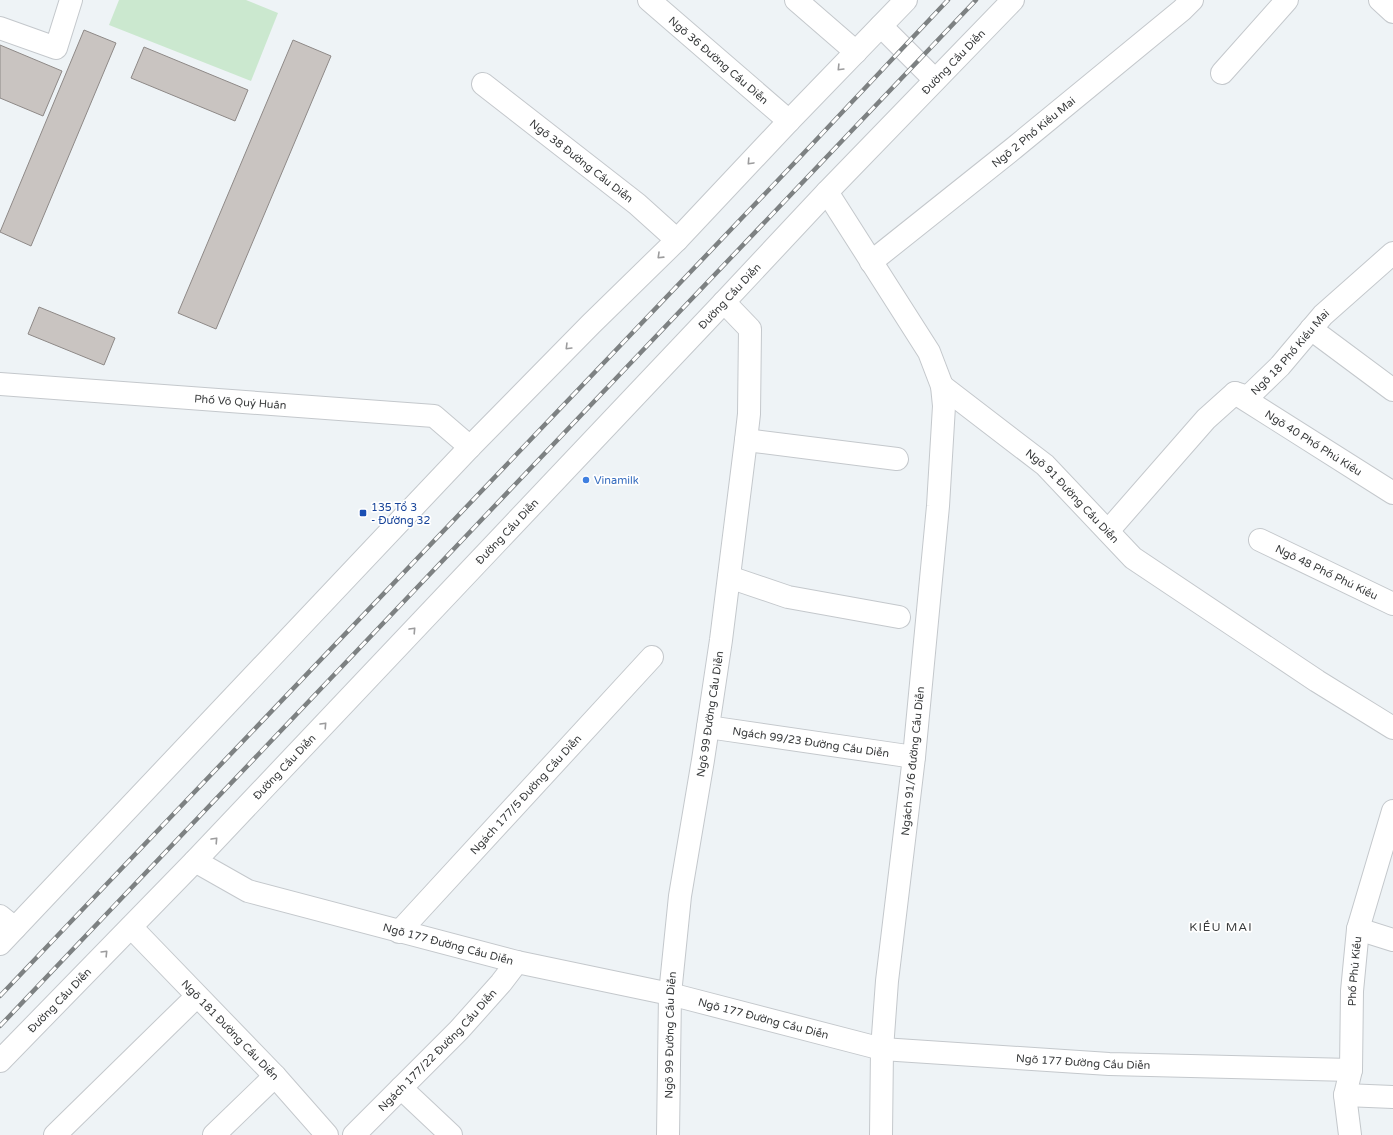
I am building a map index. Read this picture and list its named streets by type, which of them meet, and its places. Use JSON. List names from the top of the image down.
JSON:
{
  "streets": {
    "main road": [
      "Ngõ 36 Đường Cầu Diễn",
      "Đường Cầu Diễn",
      "Ngõ 2 Phố Kiều Mai",
      "Ngõ 38 Đường Cầu Diễn",
      "Ngõ 18 Phố Kiều Mai",
      "Phố Võ Quý Huân",
      "Ngõ 40 Phố Phú Kiều",
      "Ngõ 91 Đường Cầu Diễn",
      "Ngõ 48 Phố Phú Kiều",
      "Ngõ 99 Đường Cầu Diễn",
      "Ngách 99/23 Đường Cầu Diễn",
      "Ngách 91/6 đường Cầu Diễn",
      "Ngách 177/5 Đường Cầu Diễn",
      "Ngõ 177 Đường Cầu Diễn",
      "Phố Phú Kiều",
      "Ngõ 181 Đường Cầu Diễn",
      "Ngách 177/22 Đường Cầu Diễn"
    ]
  },
  "crossings": [
    ["Đường Cầu Diễn", "Ngõ 99 Đường Cầu Diễn"],
    ["Đường Cầu Diễn", "Ngõ 177 Đường Cầu Diễn"],
    ["Đường Cầu Diễn", "Ngõ 181 Đường Cầu Diễn"],
    ["Ngõ 18 Phố Kiều Mai", "Ngõ 40 Phố Phú Kiều"],
    ["Ngõ 18 Phố Kiều Mai", "Ngõ 91 Đường Cầu Diễn"],
    ["Ngõ 91 Đường Cầu Diễn", "Ngách 91/6 đường Cầu Diễn"],
    ["Ngõ 99 Đường Cầu Diễn", "Ngách 99/23 Đường Cầu Diễn"],
    ["Ngõ 99 Đường Cầu Diễn", "Ngõ 177 Đường Cầu Diễn"],
    ["Ngách 99/23 Đường Cầu Diễn", "Ngách 91/6 đường Cầu Diễn"],
    ["Ngách 91/6 đường Cầu Diễn", "Ngõ 177 Đường Cầu Diễn"],
    ["Ngách 177/5 Đường Cầu Diễn", "Ngõ 177 Đường Cầu Diễn"],
    ["Ngõ 177 Đường Cầu Diễn", "Phố Phú Kiều"],
    ["Ngõ 177 Đường Cầu Diễn", "Ngách 177/22 Đường Cầu Diễn"]
  ],
  "districts": ["KIỀU MAI"],
  "places": {
    "other": ["Vinamilk"],
    "transit": ["135 Tổ 3 - Đường 32"]
  }
}
